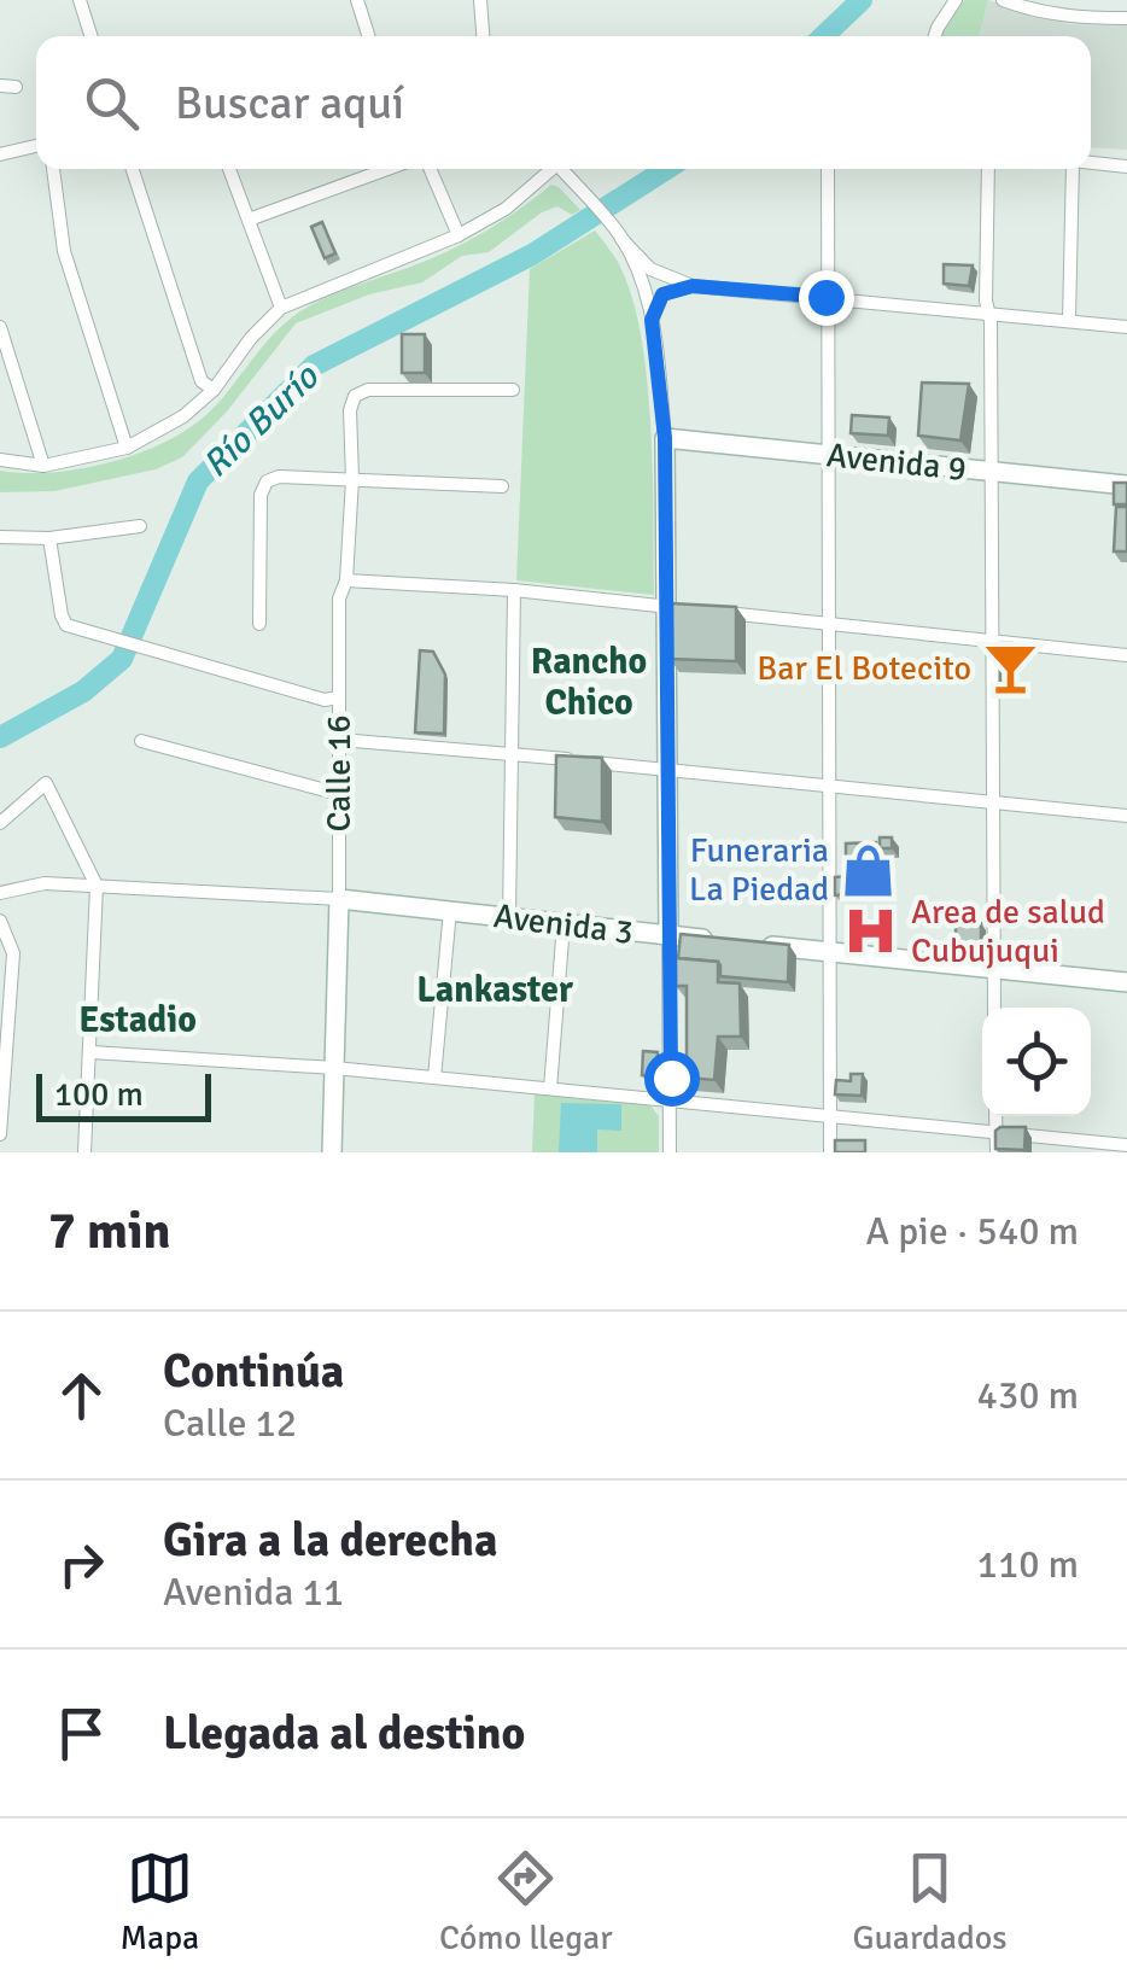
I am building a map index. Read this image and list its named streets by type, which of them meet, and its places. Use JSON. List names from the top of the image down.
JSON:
{
  "streets": {
    "street": ["Avenida 9", "Calle 16", "Avenida 3"]
  },
  "crossings": [
    ["Calle 16", "Avenida 3"]
  ],
  "districts": ["Rancho Chico", "Lankaster", "Estadio"],
  "water": ["Río Burío"],
  "places": {
    "bar": ["Bar El Botecito"],
    "shop": ["Funeraria La Piedad"],
    "hospital": ["Area de salud Cubujuqui"]
  },
  "scale_bar": "100 m",
  "page": {
    "search": "Buscar aquí",
    "scale": "100 m",
    "heading": ["7 min", "A pie · 540 m"],
    "list": [
      ["Continúa", "Calle 12", "430 m"],
      ["Gira a la derecha", "Avenida 11", "110 m"],
      "Llegada al destino"
    ],
    "nav": ["Mapa", "Cómo llegar", "Guardados"]
  }
}
